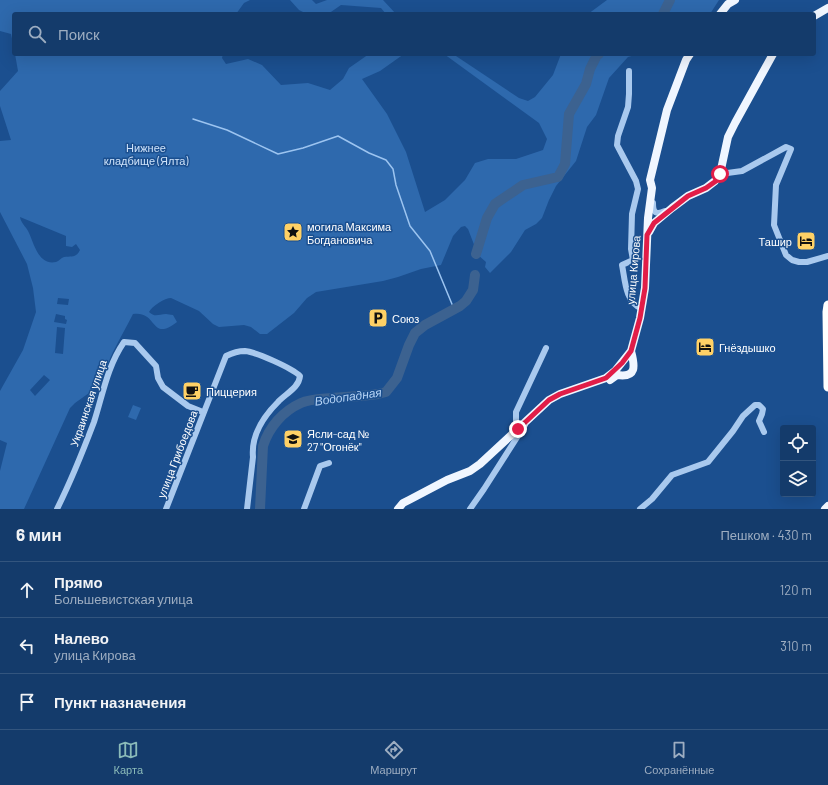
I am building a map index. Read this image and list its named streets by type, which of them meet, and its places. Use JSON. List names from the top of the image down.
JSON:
{
  "streets": {
    "main road": ["улица Кирова"],
    "street": ["Украинская улица", "улица Грибоедова"]
  },
  "crossings": [
    ["Украинская улица", "улица Грибоедова"]
  ],
  "water": ["Водопадная"],
  "parks": ["Нижнее кладбище (Ялта)"],
  "places": {
    "place": ["могила Максима Богдановича"],
    "hotel": ["Ташир", "Гнёздышко"],
    "parking": ["Союз"],
    "cafe": ["Пиццерия"],
    "school or university": ["Ясли-сад № 27 \"Огонёк\""]
  },
  "page": {
    "search": "Поиск",
    "heading": ["6 мин", "Пешком · 430 m"],
    "list": [
      ["Прямо", "Большевистская улица", "120 m"],
      ["Налево", "улица Кирова", "310 m"],
      "Пункт назначения"
    ],
    "nav": ["Карта", "Маршрут", "Сохранённые"]
  }
}
